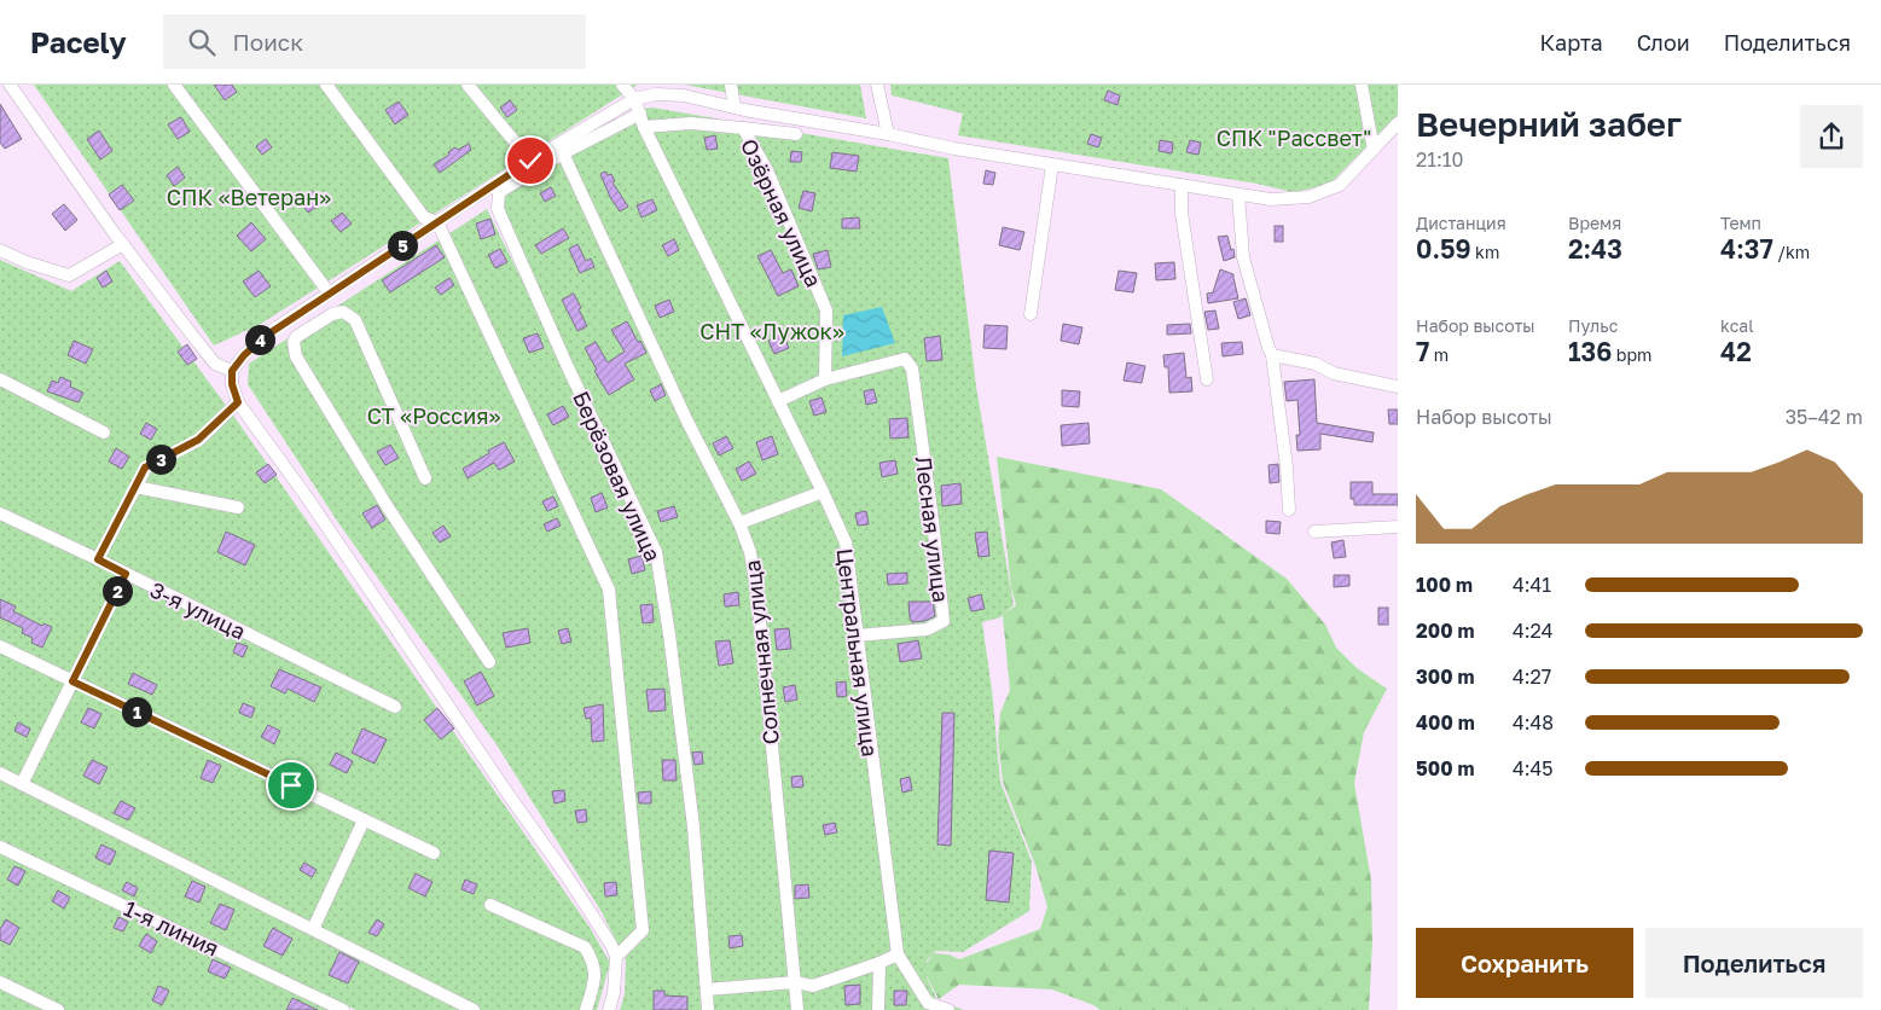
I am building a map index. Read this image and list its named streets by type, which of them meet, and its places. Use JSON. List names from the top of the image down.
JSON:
{
  "streets": {
    "street": [
      "Озёрная улица",
      "Берёзовая улица",
      "Лесная улица",
      "3-я улица",
      "Солнечная улица",
      "Центральная улица",
      "1-я линия"
    ]
  },
  "crossings": [
    ["Озёрная улица", "Лесная улица"],
    ["Озёрная улица", "Центральная улица"],
    ["Берёзовая улица", "Солнечная улица"],
    ["Берёзовая улица", "Центральная улица"],
    ["Лесная улица", "Центральная улица"]
  ],
  "parks": [
    "СПК \"Рассвет\"",
    "СПК «Ветеран»",
    "СНТ «Лужок»",
    "СТ «Россия»"
  ],
  "page": {
    "header": "Pacely",
    "search": "Поиск",
    "nav": ["Карта", "Слои", "Поделиться"],
    "heading": ["Вечерний забег", "21:10"],
    "stats": [
      ["Дистанция", "0.59 km"],
      ["Время", "2:43"],
      ["Темп", "4:37 /km"],
      ["Набор высоты", "7 m"],
      ["Пульс", "136 bpm"],
      ["kcal", "42"]
    ],
    "pins": [
      "5",
      "4",
      "3",
      "2",
      "1"
    ],
    "chart": ["Набор высоты", "35–42 m"],
    "list": [
      {
        "name": "100 m",
        "note": "4:41"
      },
      {
        "name": "200 m",
        "note": "4:24"
      },
      {
        "name": "300 m",
        "note": "4:27"
      },
      {
        "name": "400 m",
        "note": "4:48"
      },
      {
        "name": "500 m",
        "note": "4:45"
      }
    ],
    "buttons": ["Сохранить", "Поделиться"]
  }
}
